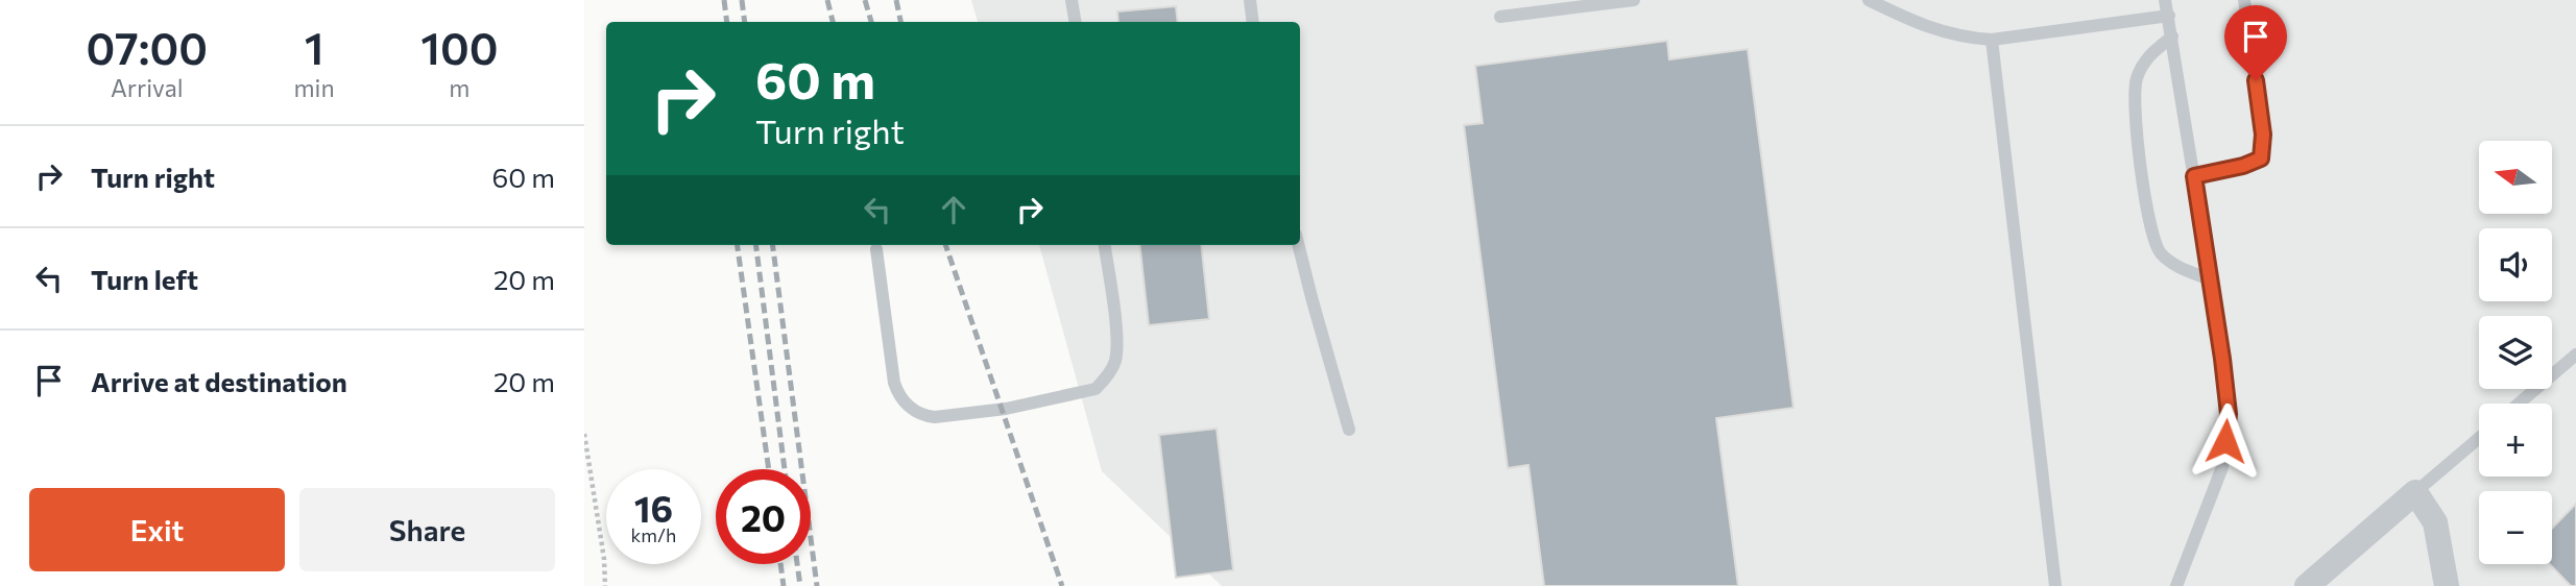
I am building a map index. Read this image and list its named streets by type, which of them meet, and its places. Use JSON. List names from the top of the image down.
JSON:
{
  "north": "left",
  "page": {
    "eta": [
      "07:00",
      "Arrival",
      "1",
      "min",
      "100",
      "m"
    ],
    "turn": ["60 m", "Turn right"],
    "list": [
      {
        "name": "Turn right",
        "value": "60 m"
      },
      {
        "name": "Turn left",
        "value": "20 m"
      },
      {
        "name": "Arrive at destination",
        "value": "20 m"
      }
    ],
    "map_buttons": ["+", "−"],
    "speed": "16 km/h",
    "limit": "20",
    "buttons": ["Exit", "Share"]
  }
}
